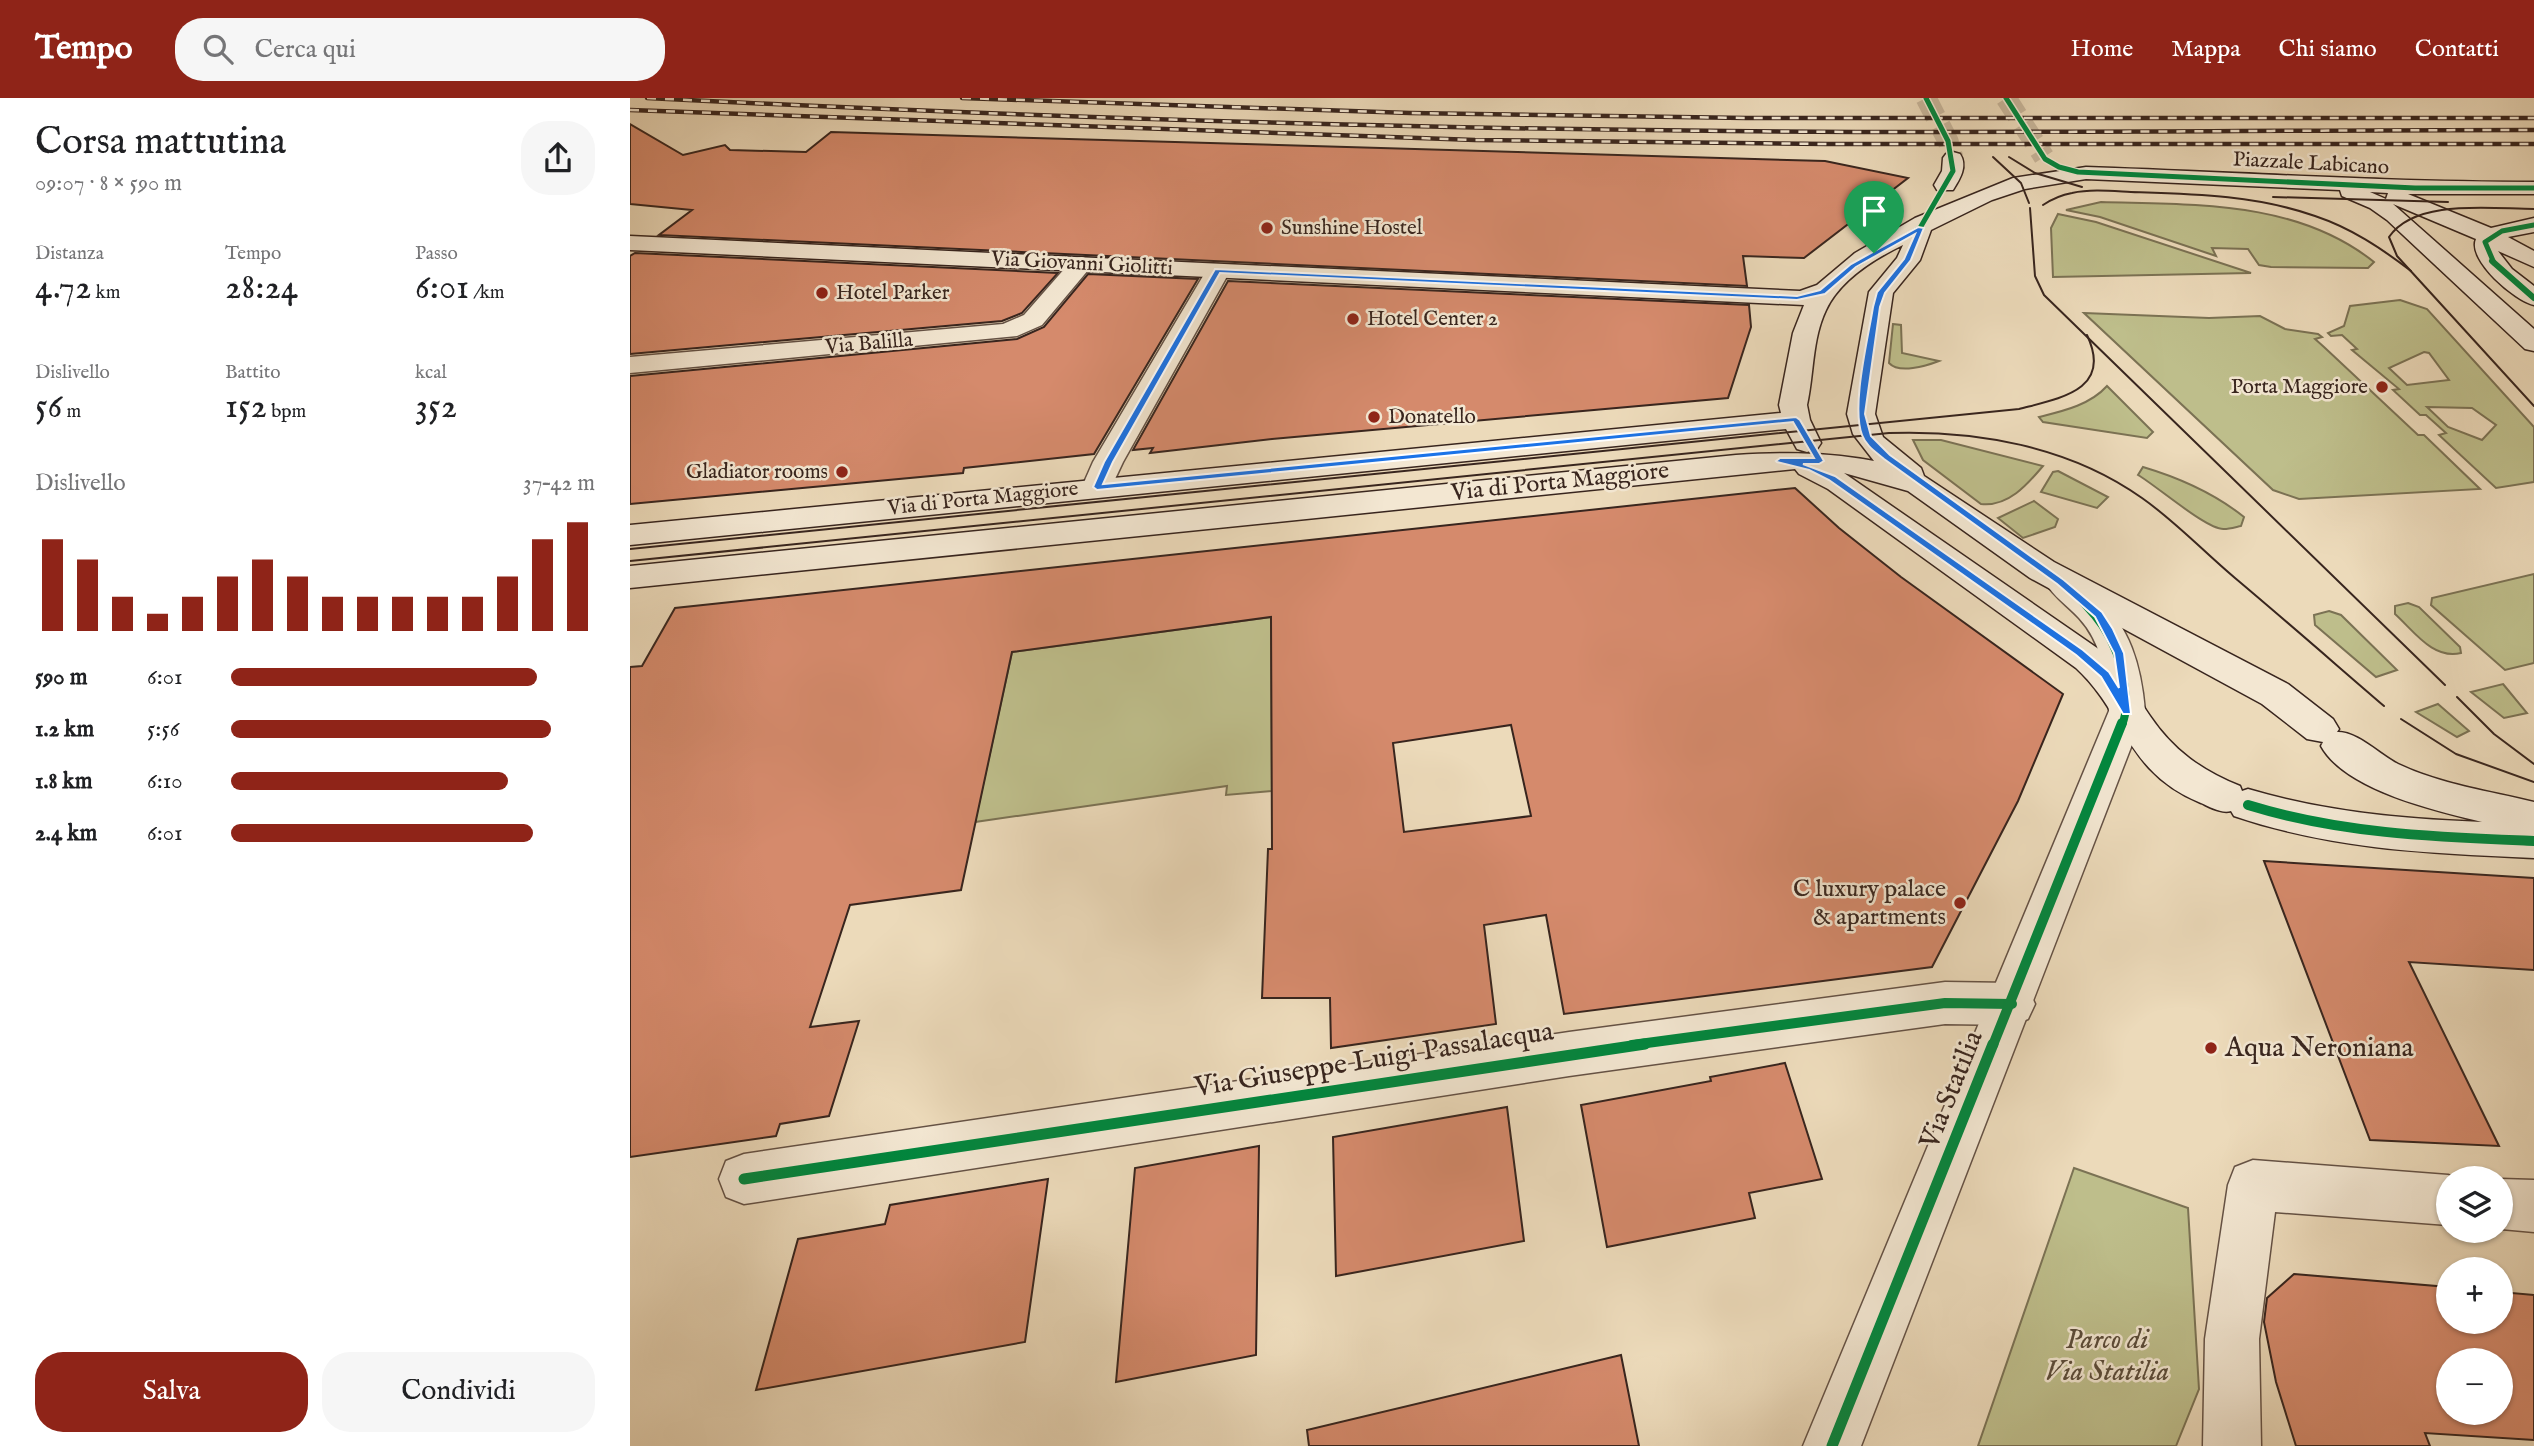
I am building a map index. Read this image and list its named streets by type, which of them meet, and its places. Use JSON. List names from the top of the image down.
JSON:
{
  "streets": {
    "main road": [
      "Piazzale Labicano",
      "Via Giovanni Giolitti",
      "Via Balilla",
      "Via di Porta Maggiore",
      "Via Giuseppe Luigi Passalacqua",
      "Via Statilia"
    ]
  },
  "crossings": [
    ["Piazzale Labicano", "Via Giovanni Giolitti"],
    ["Via Giovanni Giolitti", "Via Balilla"],
    ["Via Giuseppe Luigi Passalacqua", "Via Statilia"]
  ],
  "parks": ["Parco di Via Statilia"],
  "places": [
    "Sunshine Hostel",
    "Hotel Parker",
    "Hotel Center 2",
    "Porta Maggiore",
    "Donatello",
    "Gladiator rooms",
    "C luxury palace & apartments",
    "Aqua Neroniana"
  ],
  "page": {
    "header": "Tempo",
    "search": "Cerca qui",
    "nav": [
      "Home",
      "Mappa",
      "Chi siamo",
      "Contatti"
    ],
    "heading": ["Corsa mattutina", "09:07 · 8 × 590 m"],
    "stats": [
      ["Distanza", "4.72 km"],
      ["Tempo", "28:24"],
      ["Passo", "6:01 /km"],
      ["Dislivello", "56 m"],
      ["Battito", "152 bpm"],
      ["kcal", "352"]
    ],
    "chart": ["Dislivello", "37–42 m"],
    "list": [
      {
        "name": "590 m",
        "note": "6:01"
      },
      {
        "name": "1.2 km",
        "note": "5:56"
      },
      {
        "name": "1.8 km",
        "note": "6:10"
      },
      {
        "name": "2.4 km",
        "note": "6:01"
      }
    ],
    "map_buttons": ["+", "−"],
    "buttons": ["Salva", "Condividi"]
  }
}
